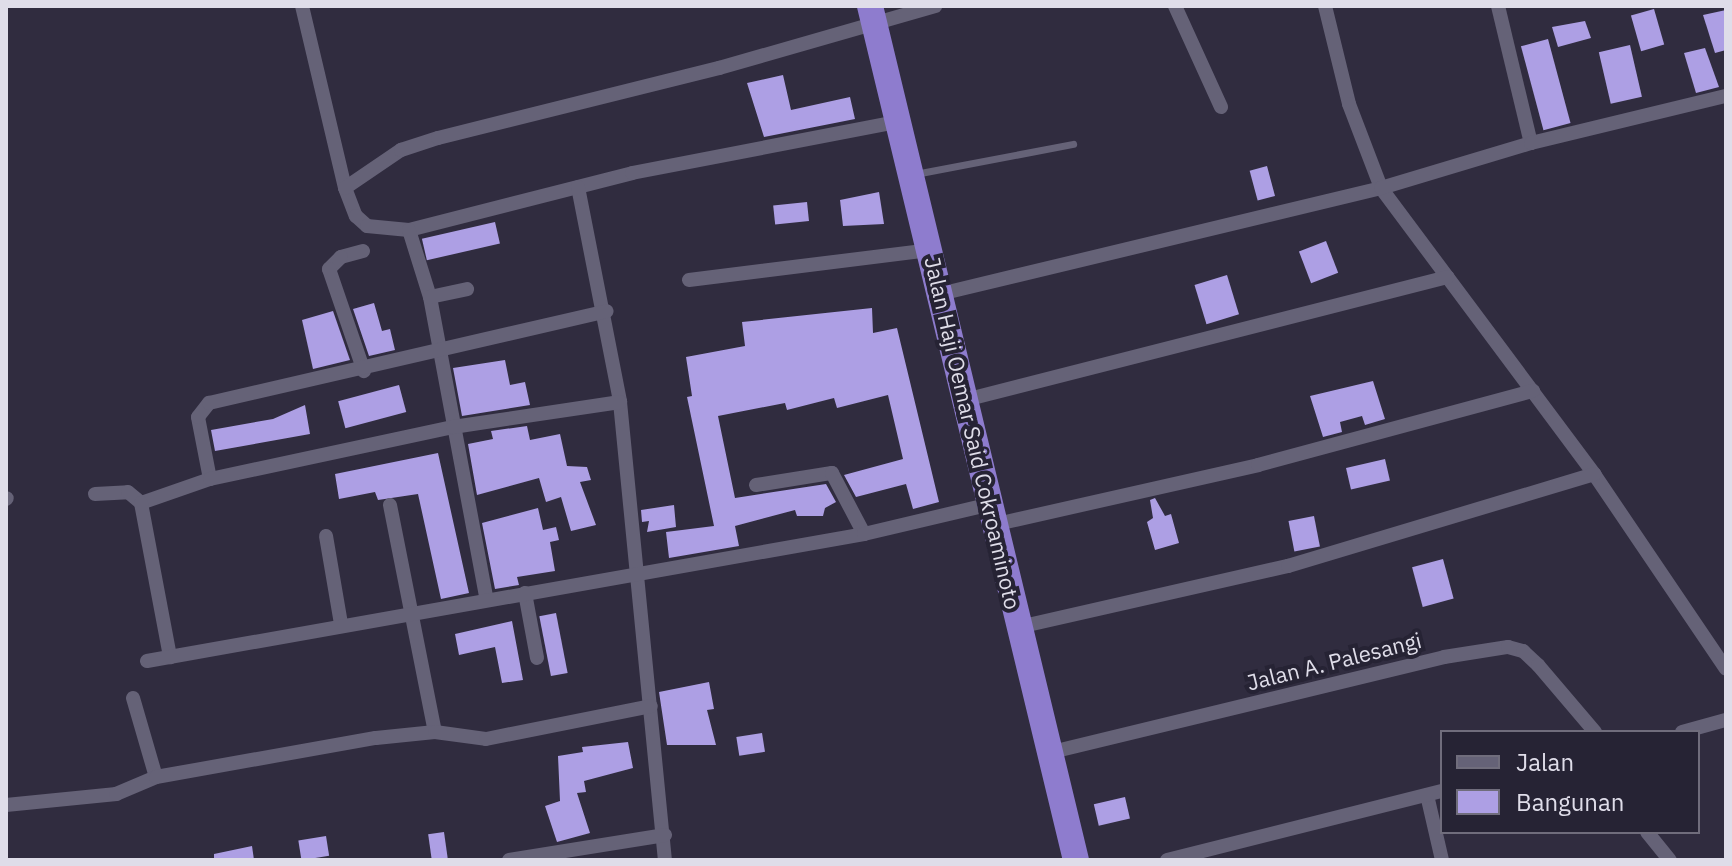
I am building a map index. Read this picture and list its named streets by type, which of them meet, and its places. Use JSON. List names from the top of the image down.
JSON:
{
  "streets": {
    "highway": ["Jalan Haji Oemar Said Cokroaminoto"],
    "street": ["Jalan A. Palesangi"]
  },
  "crossings": [
    ["Jalan Haji Oemar Said Cokroaminoto", "Jalan A. Palesangi"]
  ],
  "legend": ["Jalan", "Bangunan"]
}
